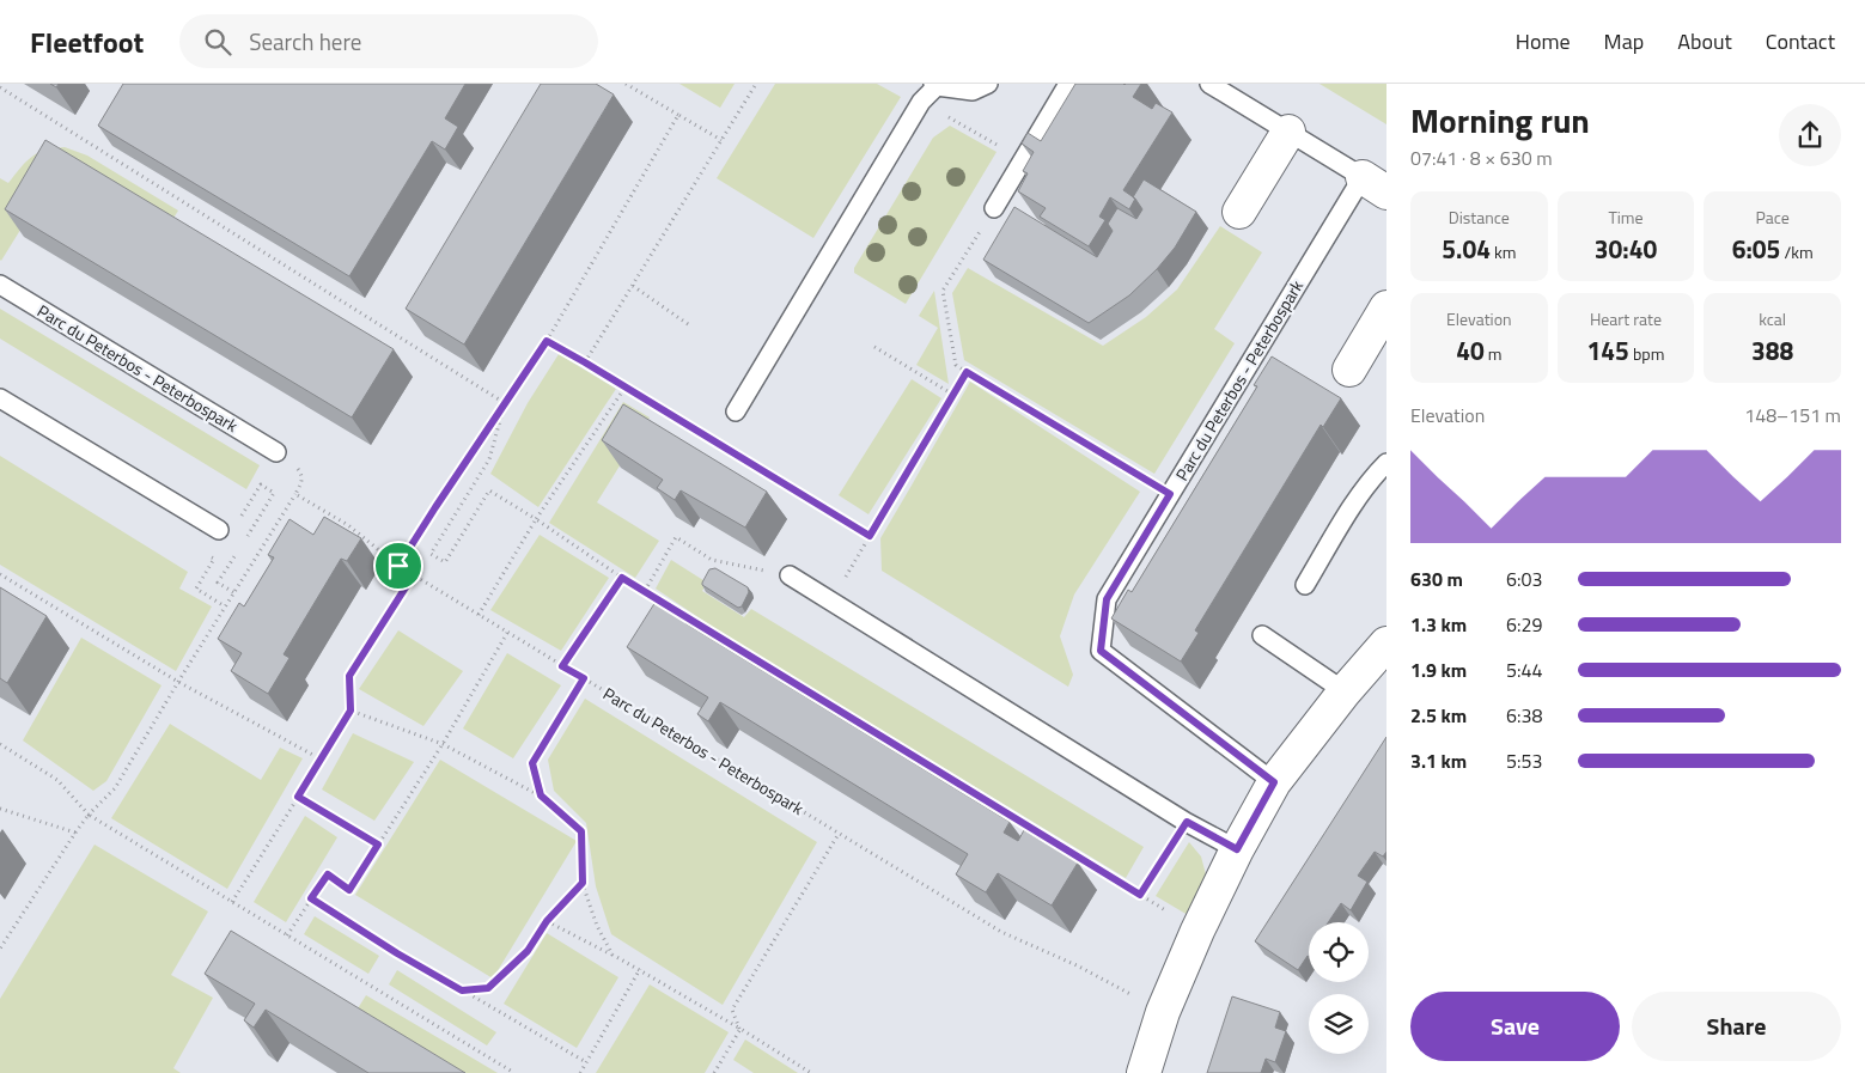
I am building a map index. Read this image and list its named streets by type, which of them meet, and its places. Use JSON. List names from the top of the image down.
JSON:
{
  "streets": {
    "lane": ["Parc du Peterbos - Peterbospark"]
  },
  "page": {
    "header": "Fleetfoot",
    "search": "Search here",
    "nav": [
      "Home",
      "Map",
      "About",
      "Contact"
    ],
    "heading": ["Morning run", "07:41 · 8 × 630 m"],
    "stats": [
      ["Distance", "5.04 km"],
      ["Time", "30:40"],
      ["Pace", "6:05 /km"],
      ["Elevation", "40 m"],
      ["Heart rate", "145 bpm"],
      ["kcal", "388"]
    ],
    "chart": ["Elevation", "148–151 m"],
    "list": [
      {
        "name": "630 m",
        "note": "6:03"
      },
      {
        "name": "1.3 km",
        "note": "6:29"
      },
      {
        "name": "1.9 km",
        "note": "5:44"
      },
      {
        "name": "2.5 km",
        "note": "6:38"
      },
      {
        "name": "3.1 km",
        "note": "5:53"
      }
    ],
    "buttons": ["Save", "Share"]
  }
}
